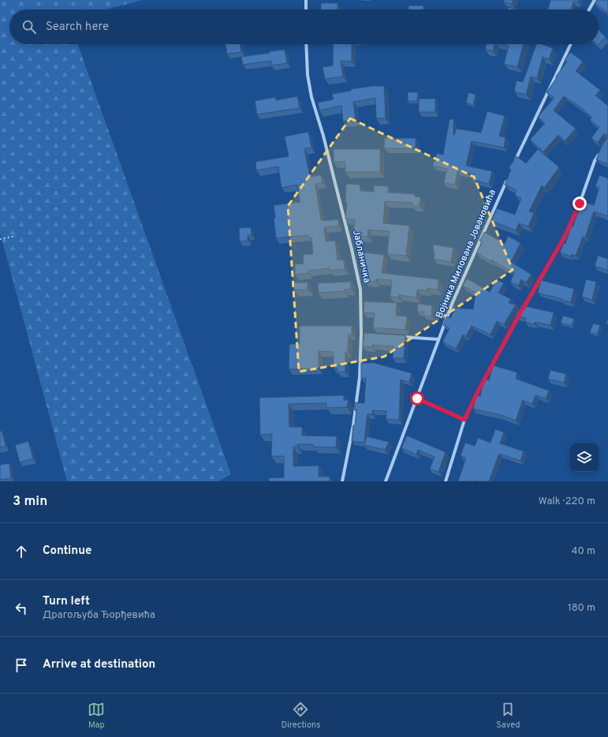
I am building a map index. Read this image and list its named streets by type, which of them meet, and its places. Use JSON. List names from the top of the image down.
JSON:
{
  "streets": {
    "street": ["Војника Милована Јовановића", "Јабланичка"]
  },
  "page": {
    "search": "Search here",
    "heading": ["3 min", "Walk · 220 m"],
    "list": [
      ["Continue", "40 m"],
      ["Turn left", "Драгољуба Ђорђевића", "180 m"],
      "Arrive at destination"
    ],
    "nav": ["Map", "Directions", "Saved"]
  }
}
